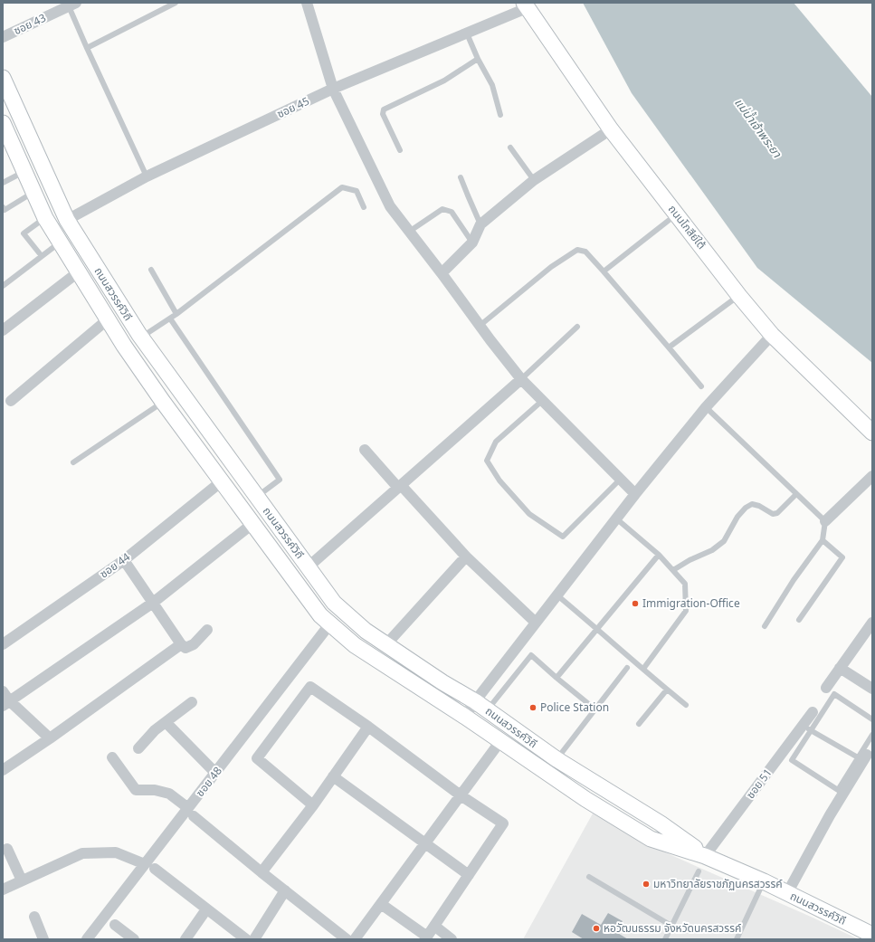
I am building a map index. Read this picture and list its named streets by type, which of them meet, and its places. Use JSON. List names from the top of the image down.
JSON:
{
  "streets": {
    "main road": ["ถนนโกสีย์ใต้", "ถนนสวรรค์วิถี"],
    "street": [
      "ซอย 43",
      "ซอย 45",
      "ซอย 44",
      "ซอย 48",
      "ซอย 51"
    ]
  },
  "crossings": [
    ["ซอย 45", "ถนนโกสีย์ใต้"],
    ["ซอย 45", "ถนนสวรรค์วิถี"],
    ["ถนนสวรรค์วิถี", "ซอย 44"],
    ["ถนนสวรรค์วิถี", "ซอย 48"],
    ["ถนนสวรรค์วิถี", "ซอย 51"]
  ],
  "water": ["แม่น้ำเจ้าพระยา"],
  "places": [
    "Immigration-Office",
    "Police Station",
    "มหาวิทยาลัยราชภัฏนครสวรรค์",
    "หอวัฒนธรรม จังหวัดนครสวรรค์"
  ]
}
